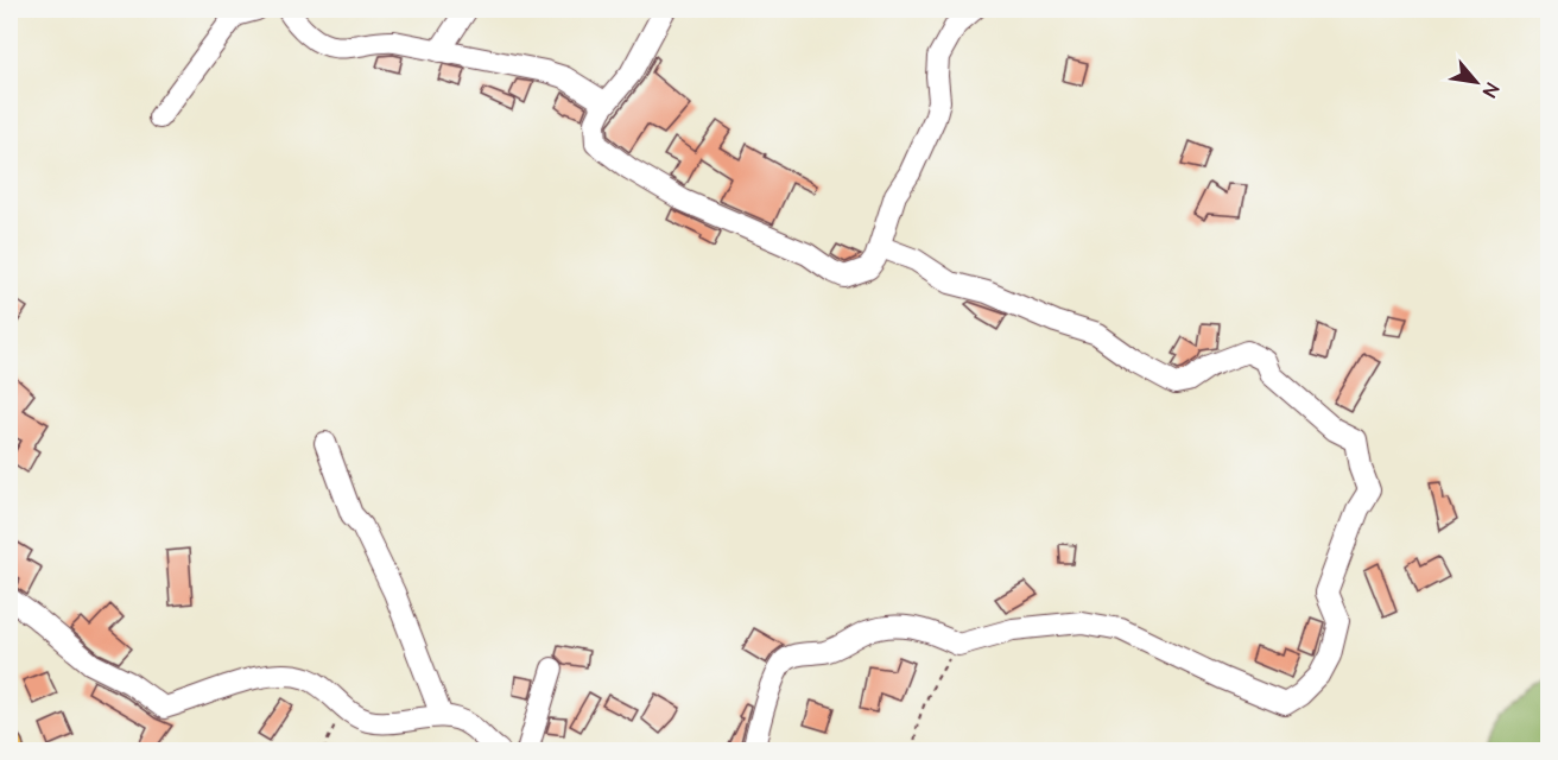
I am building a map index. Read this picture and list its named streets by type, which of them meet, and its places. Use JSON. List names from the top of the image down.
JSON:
{
  "north": "bottom right"
}
